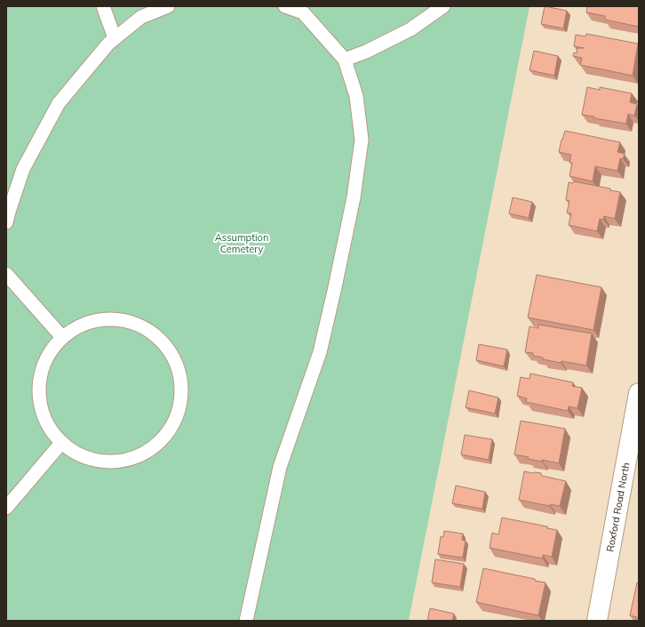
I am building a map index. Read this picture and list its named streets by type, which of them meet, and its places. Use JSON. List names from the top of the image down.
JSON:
{
  "streets": {
    "street": ["Roxford Road North"]
  },
  "parks": ["Assumption Cemetery"]
}
